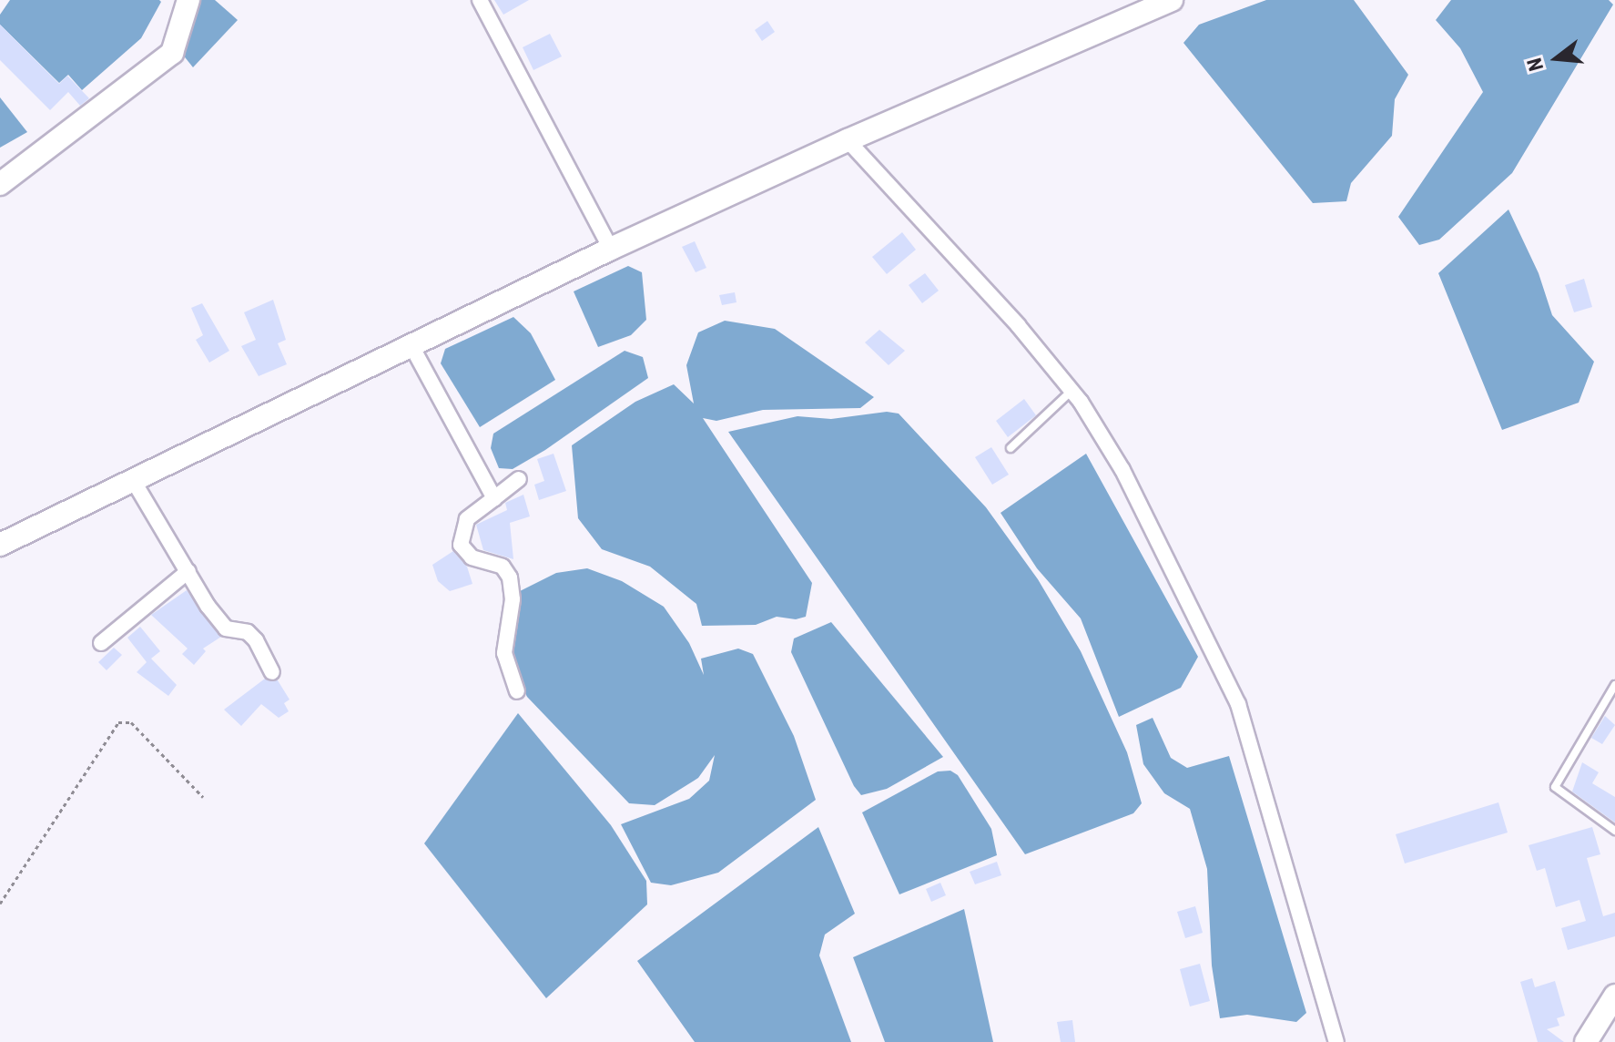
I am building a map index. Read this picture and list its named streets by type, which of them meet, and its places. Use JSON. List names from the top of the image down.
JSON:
{
  "north": "left"
}
